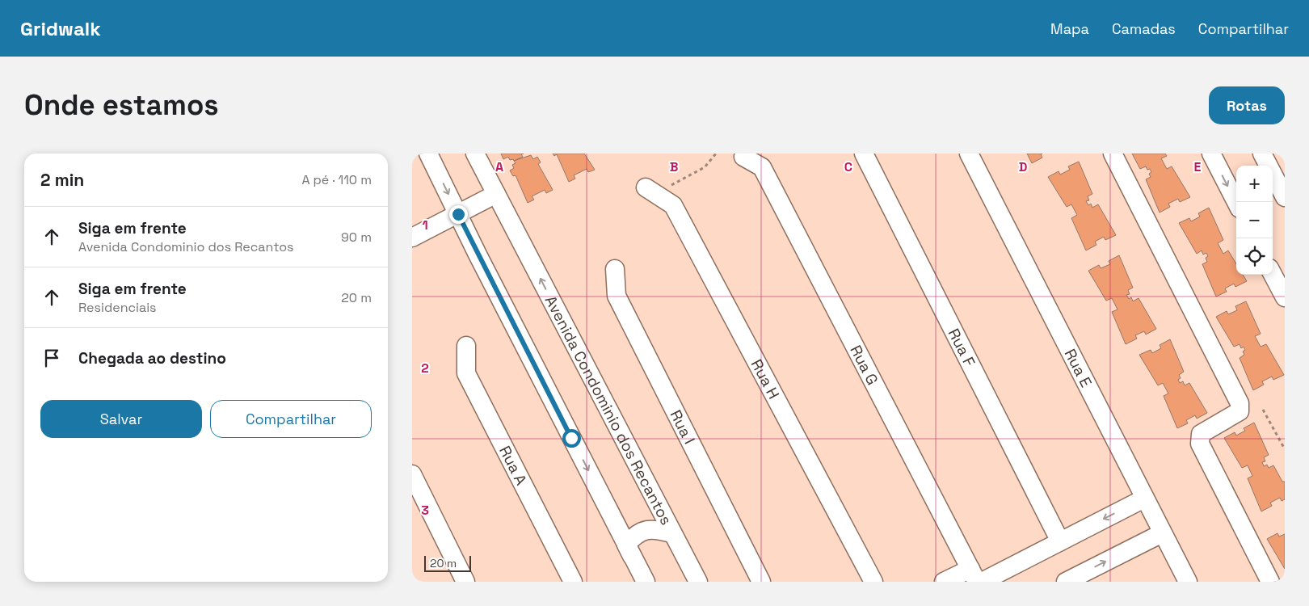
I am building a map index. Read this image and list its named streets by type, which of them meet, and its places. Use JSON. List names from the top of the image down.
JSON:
{
  "streets": {
    "street": [
      "Rua F",
      "Rua G",
      "Rua E",
      "Rua H",
      "Avenida Condominio dos Recantos",
      "Rua I",
      "Rua A"
    ]
  },
  "scale_bar": "20 m",
  "page": {
    "header": "Gridwalk",
    "nav": ["Mapa", "Camadas", "Compartilhar"],
    "buttons": [
      "Rotas",
      ["Salvar", "Compartilhar"]
    ],
    "title": "Onde estamos",
    "heading": ["2 min", "A pé · 110 m"],
    "map_buttons": ["+", "−"],
    "list": [
      ["Siga em frente", "Avenida Condominio dos Recantos", "90 m"],
      ["Siga em frente", "Residenciais", "20 m"],
      "Chegada ao destino"
    ],
    "scale": "20 m"
  },
  "grid": {
    "columns": [
      "A",
      "B",
      "C",
      "D",
      "E"
    ],
    "rows": ["1", "2", "3"]
  }
}
